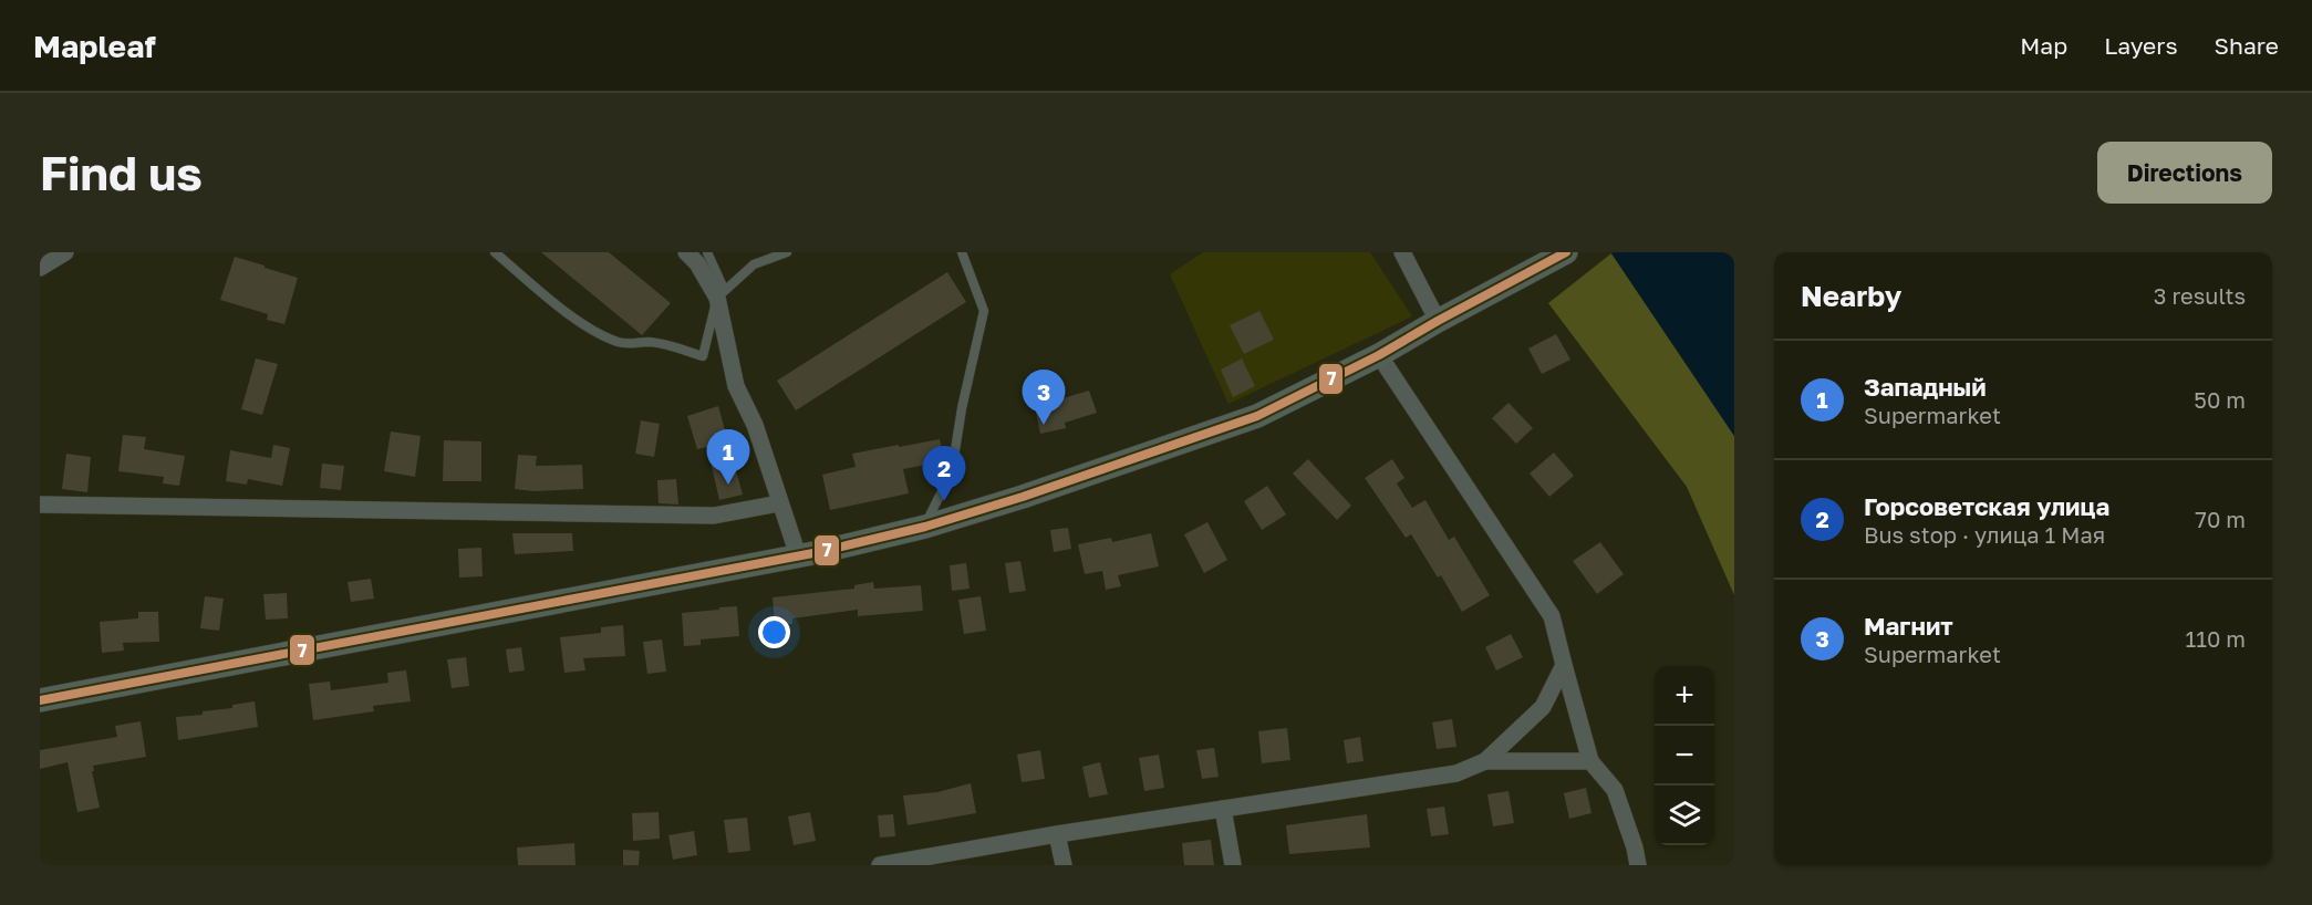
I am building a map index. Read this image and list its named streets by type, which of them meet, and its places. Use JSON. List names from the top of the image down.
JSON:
{
  "lines": ["transit line 7"],
  "page": {
    "header": "Mapleaf",
    "nav": ["Map", "Layers", "Share"],
    "buttons": "Directions",
    "title": "Find us",
    "heading": ["Nearby", "3 results"],
    "list": [
      {
        "mark": "1",
        "name": "Западный",
        "note": "Supermarket",
        "value": "50 m"
      },
      {
        "mark": "2",
        "name": "Горсоветская улица",
        "note": "Bus stop · улица 1 Мая",
        "value": "70 m"
      },
      {
        "mark": "3",
        "name": "Магнит",
        "note": "Supermarket",
        "value": "110 m"
      }
    ],
    "pins": ["3", "1", "2"],
    "map_buttons": ["+", "−"]
  }
}
